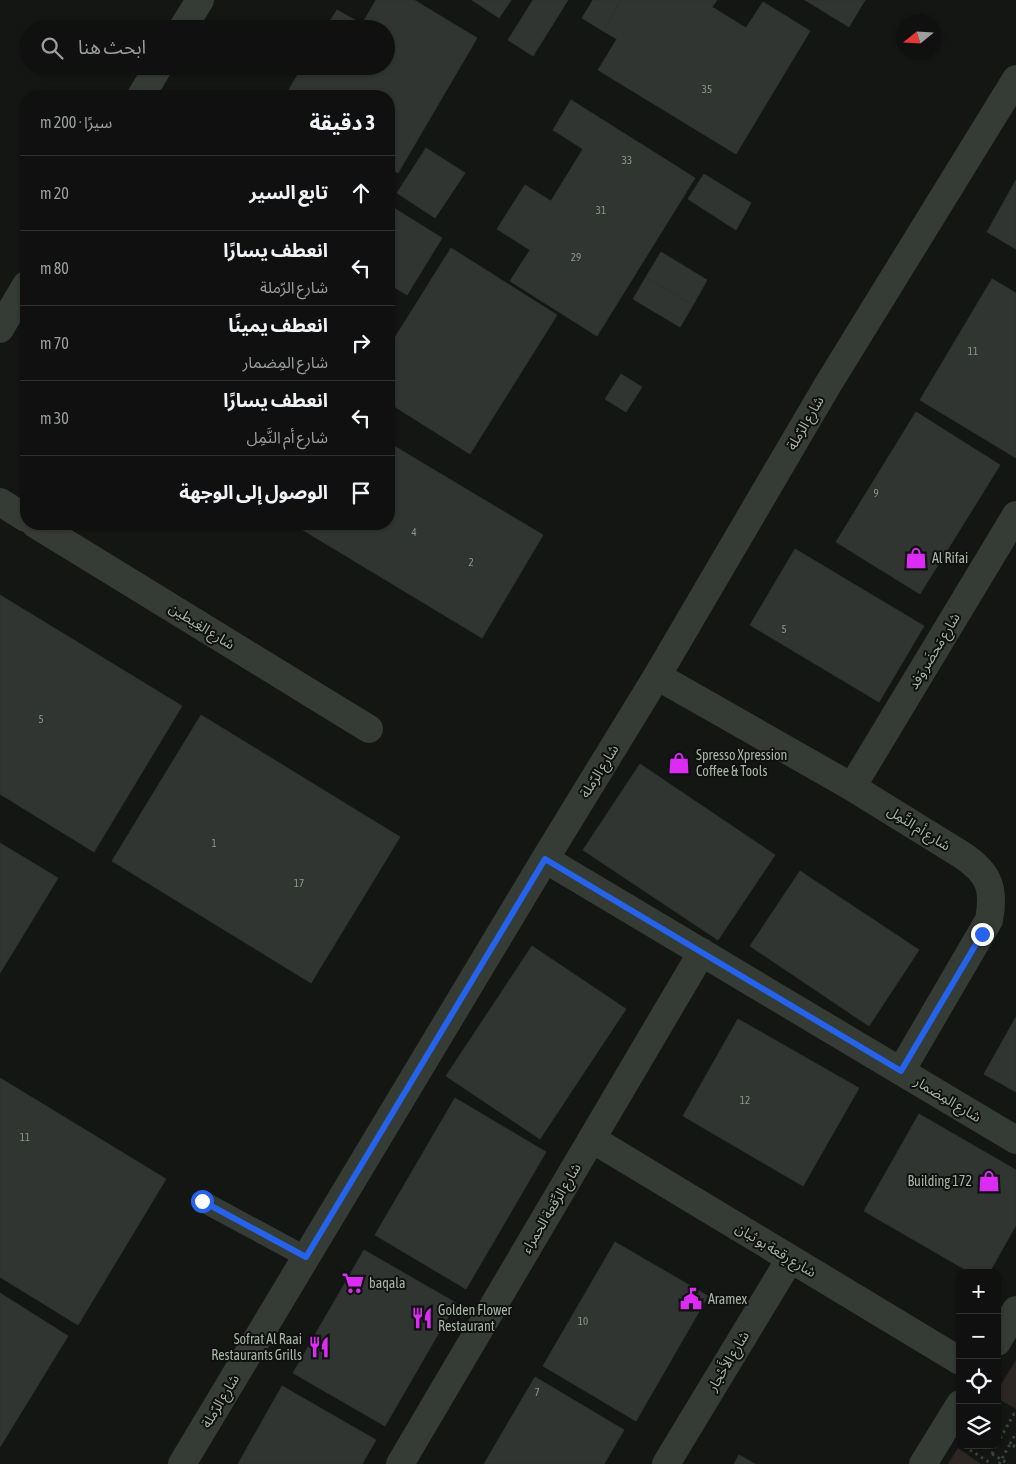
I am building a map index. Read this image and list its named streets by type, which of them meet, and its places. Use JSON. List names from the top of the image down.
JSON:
{
  "streets": {
    "street": [
      "شارع الرّملة",
      "شارع الغِيطين",
      "شارع مَحضَر وَفد",
      "شارع أم النَّمِل",
      "شارع المِضمار",
      "شارع الرِّقعة الحمراء",
      "شارع رِقعة بو ثبان",
      "شارع الأَحْجار"
    ]
  },
  "crossings": [
    ["شارع الرّملة", "شارع أم النَّمِل"],
    ["شارع الرّملة", "شارع المِضمار"],
    ["شارع مَحضَر وَفد", "شارع أم النَّمِل"],
    ["شارع أم النَّمِل", "شارع المِضمار"],
    ["شارع المِضمار", "شارع الرِّقعة الحمراء"],
    ["شارع الرِّقعة الحمراء", "شارع رِقعة بو ثبان"],
    ["شارع رِقعة بو ثبان", "شارع الأَحْجار"]
  ],
  "places": {
    "shop": ["Al Rifai", "Spresso Xpression Coffee & Tools", "Building 172"],
    "supermarket": ["baqala"],
    "public building": ["Aramex"],
    "restaurant": ["Golden Flower Restaurant", "Sofrat Al Raai Restaurants Grills"]
  },
  "house_numbers": [
    "35",
    "33",
    "31",
    "29",
    "11",
    "9",
    "4",
    "2",
    "5",
    "5",
    "1",
    "17",
    "12",
    "11",
    "10",
    "7"
  ],
  "north": "left",
  "page": {
    "search": "ابحث هنا",
    "heading": ["3 دقيقة", "سيرًا · 200 m"],
    "list": [
      ["تابع السير", "20 m"],
      ["انعطف يسارًا", "شارع الرّملة", "80 m"],
      ["انعطف يمينًا", "شارع المِضمار", "70 m"],
      ["انعطف يسارًا", "شارع أم النَّمِل", "30 m"],
      "الوصول إلى الوجهة"
    ],
    "map_buttons": ["+", "−"]
  }
}
